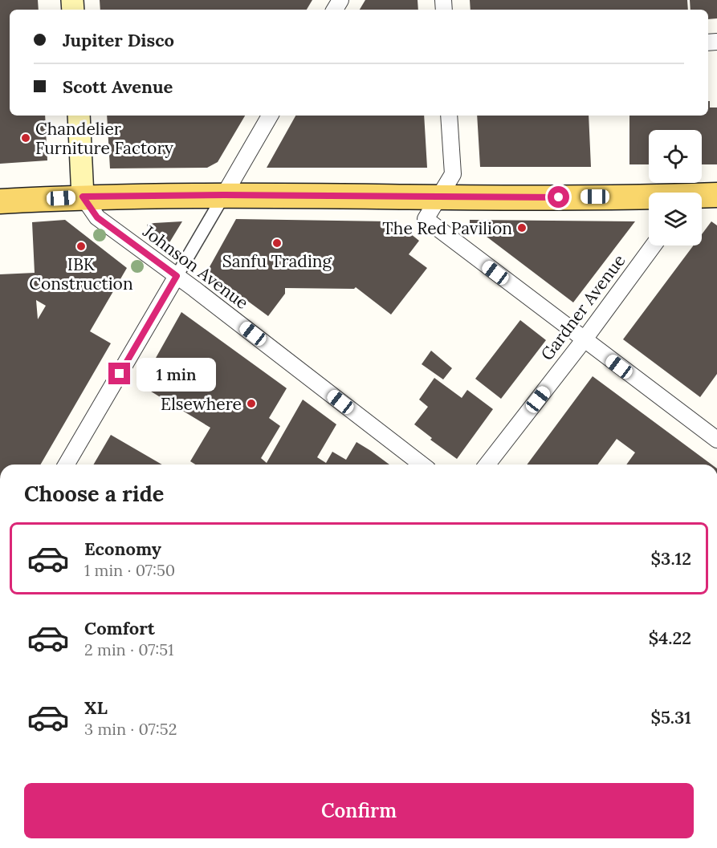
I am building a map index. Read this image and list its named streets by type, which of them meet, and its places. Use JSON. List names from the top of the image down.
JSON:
{
  "streets": {
    "street": ["Johnson Avenue", "Gardner Avenue"]
  },
  "places": [
    "Chandelier Furniture Factory",
    "The Red Pavilion",
    "Sanfu Trading",
    "IBK Construction",
    "Elsewhere"
  ],
  "page": {
    "banner": ["Jupiter Disco", "Scott Avenue"],
    "bubble": "1 min",
    "heading": "Choose a ride",
    "list": [
      {
        "name": "Economy",
        "note": "1 min · 07:50",
        "value": "$3.12"
      },
      {
        "name": "Comfort",
        "note": "2 min · 07:51",
        "value": "$4.22"
      },
      {
        "name": "XL",
        "note": "3 min · 07:52",
        "value": "$5.31"
      }
    ],
    "buttons": "Confirm"
  }
}
